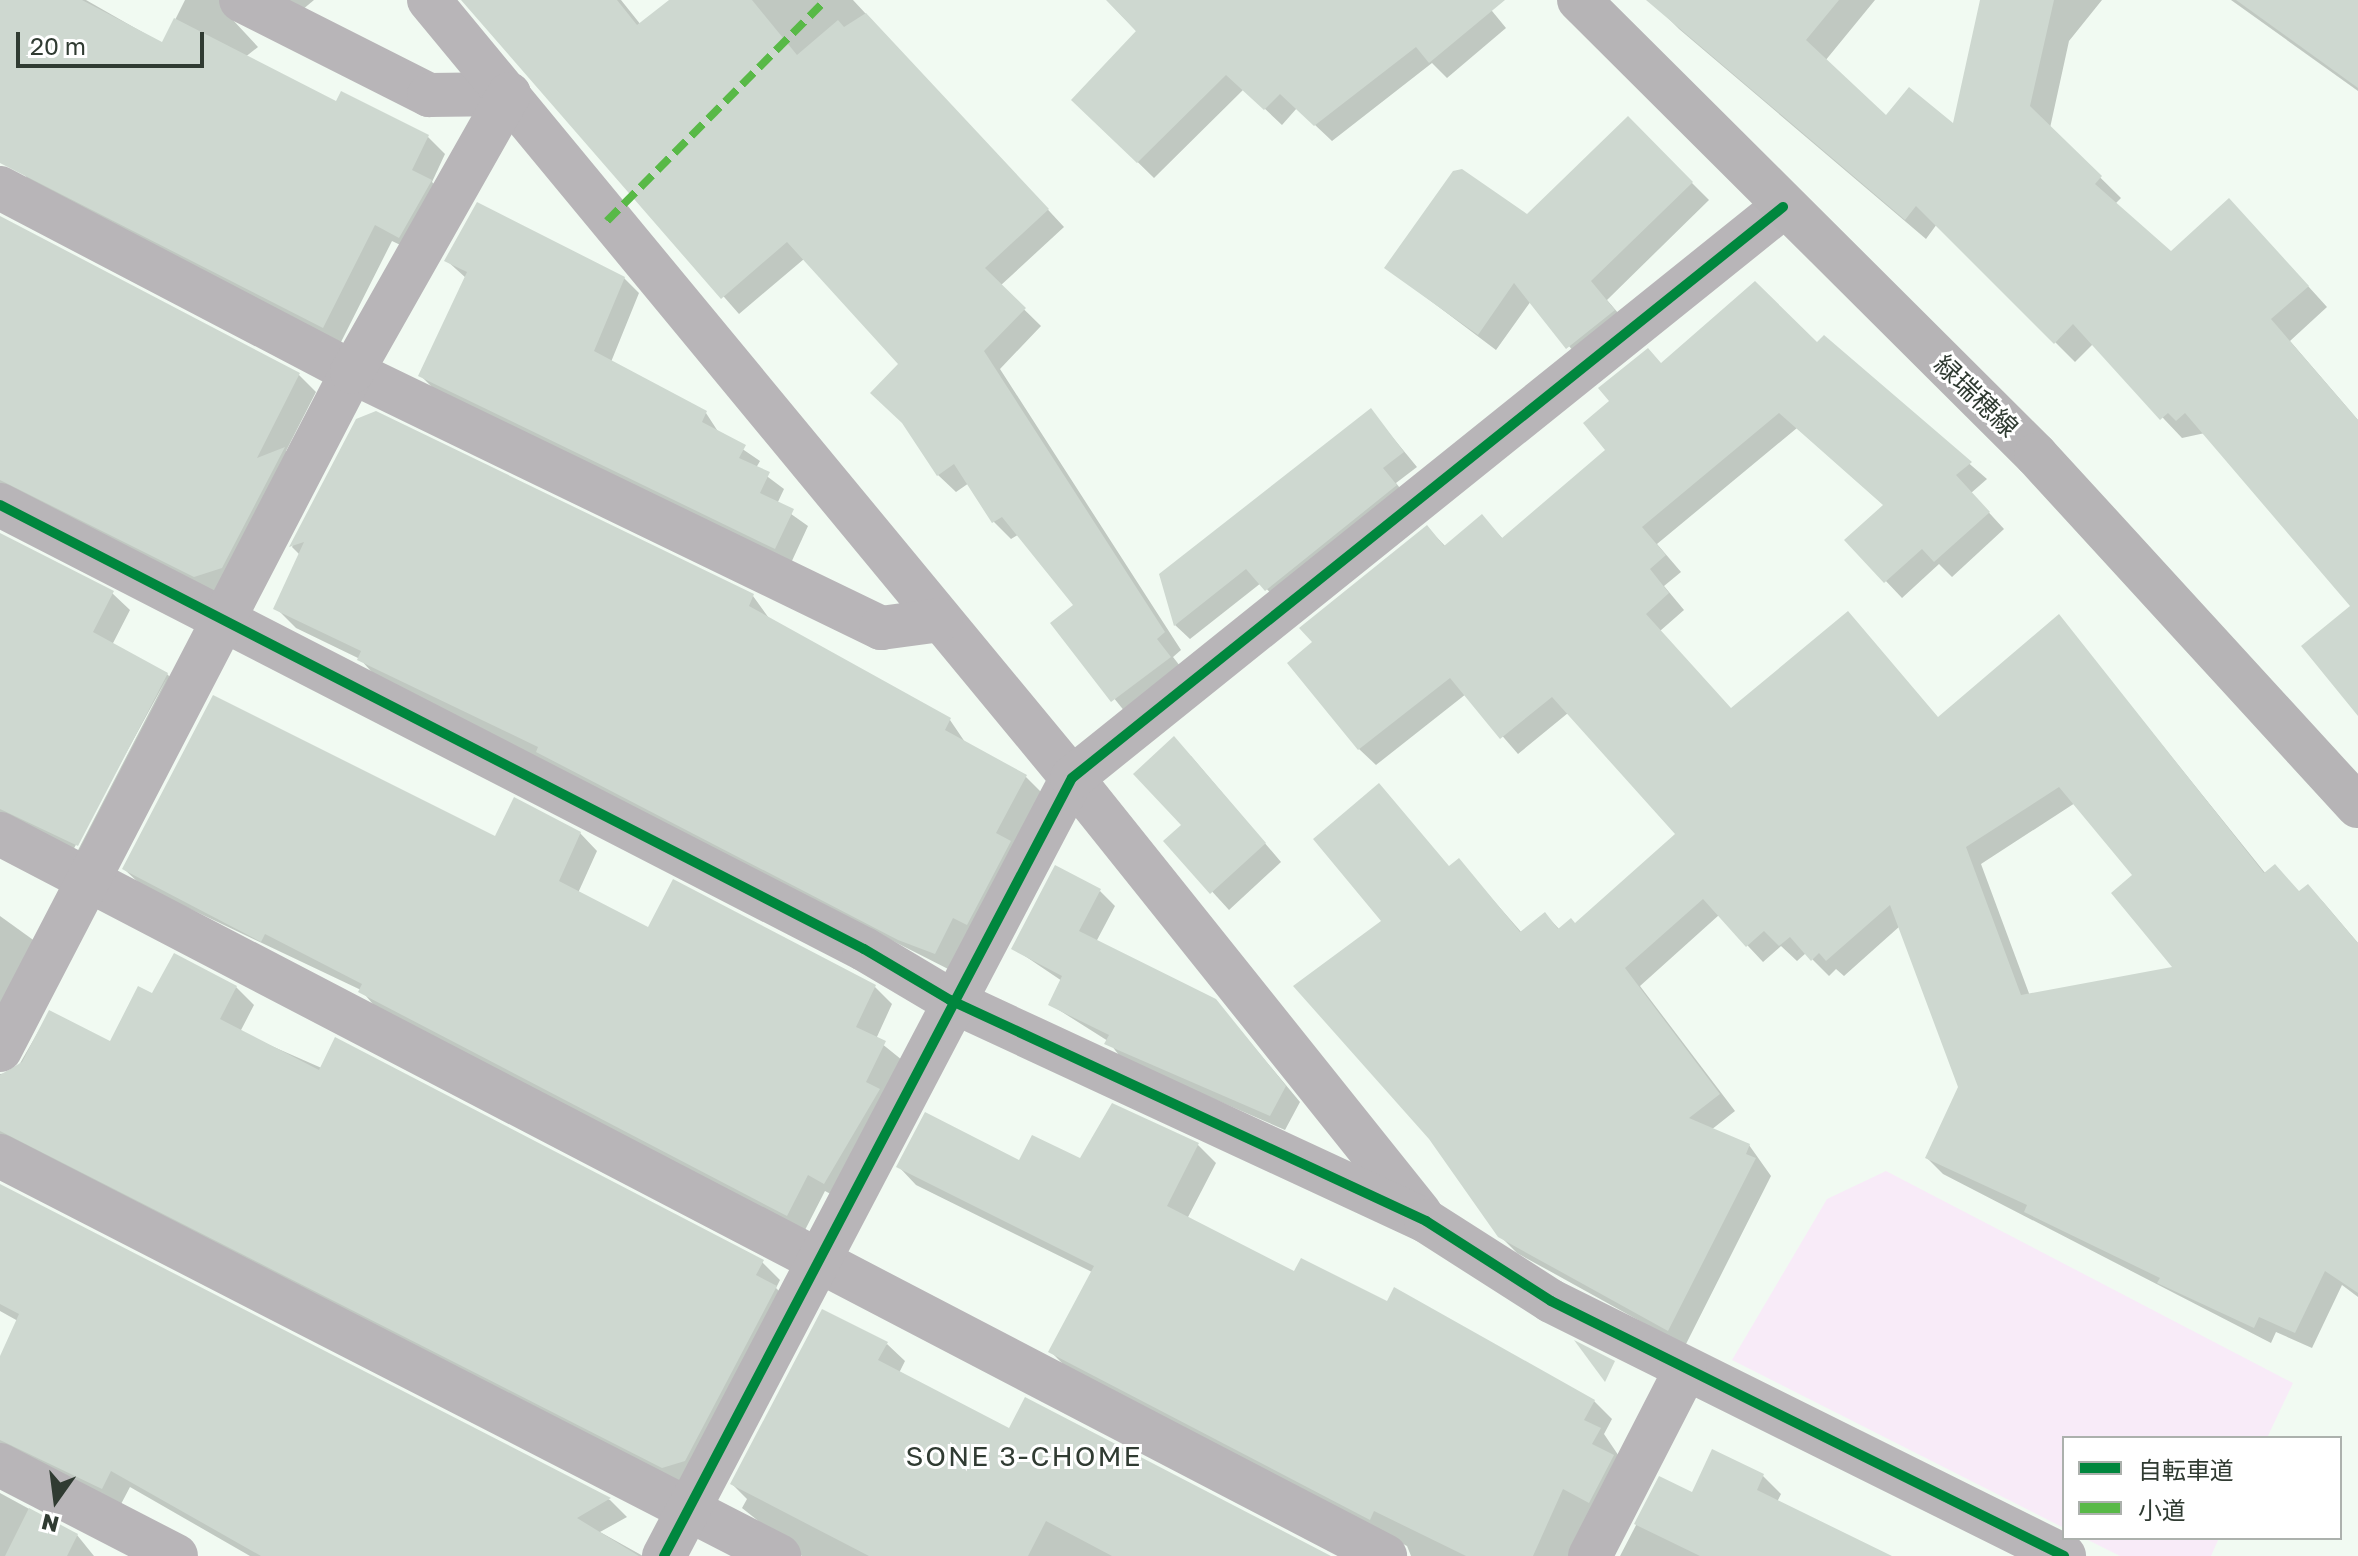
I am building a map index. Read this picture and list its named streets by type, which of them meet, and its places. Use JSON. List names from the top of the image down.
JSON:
{
  "streets": {
    "main road": ["緑瑞穂線"]
  },
  "districts": ["SONE 3-CHOME"],
  "legend": ["自転車道", "小道"],
  "scale_bar": "20 m",
  "north": "bottom"
}
